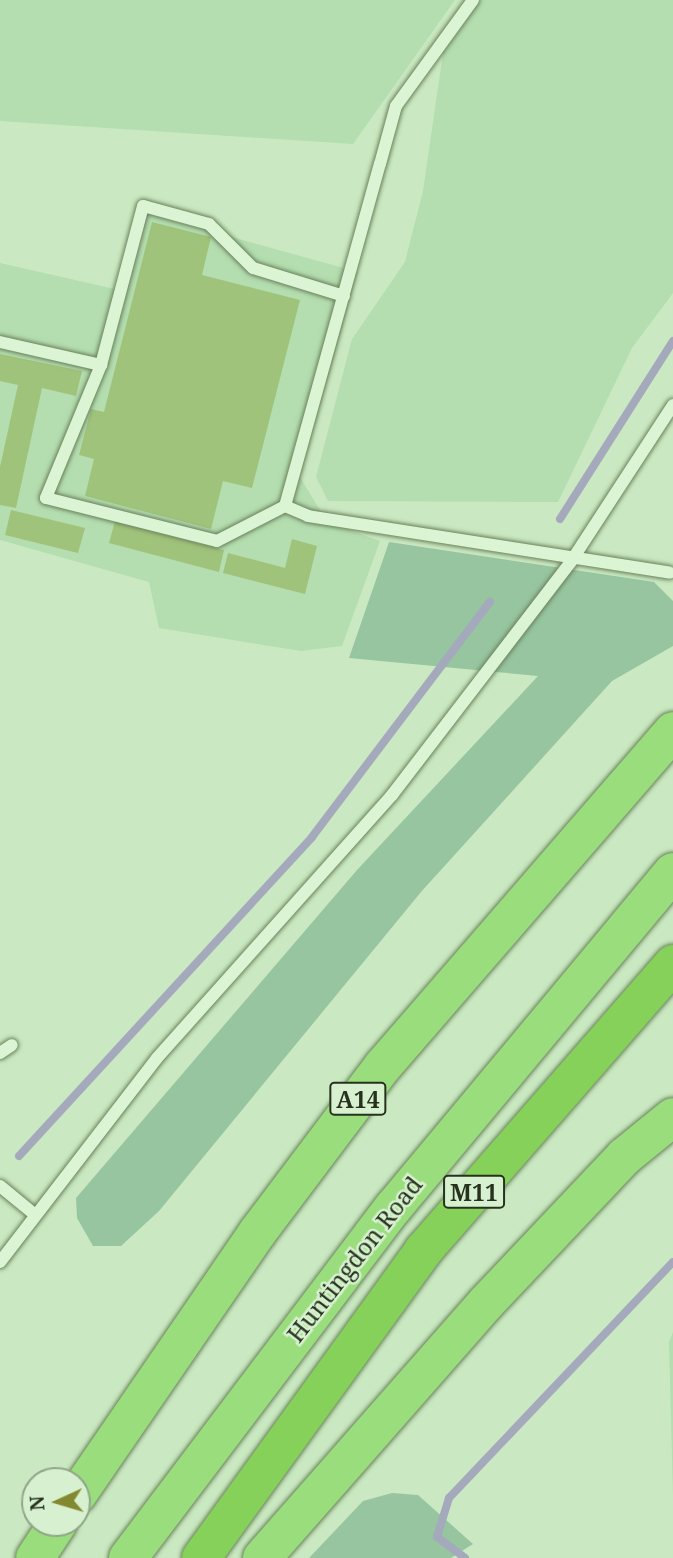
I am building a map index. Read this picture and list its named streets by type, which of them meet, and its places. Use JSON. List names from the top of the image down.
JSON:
{
  "streets": {
    "highway": ["A14", "M11", "Huntingdon Road"]
  },
  "north": "left"
}
